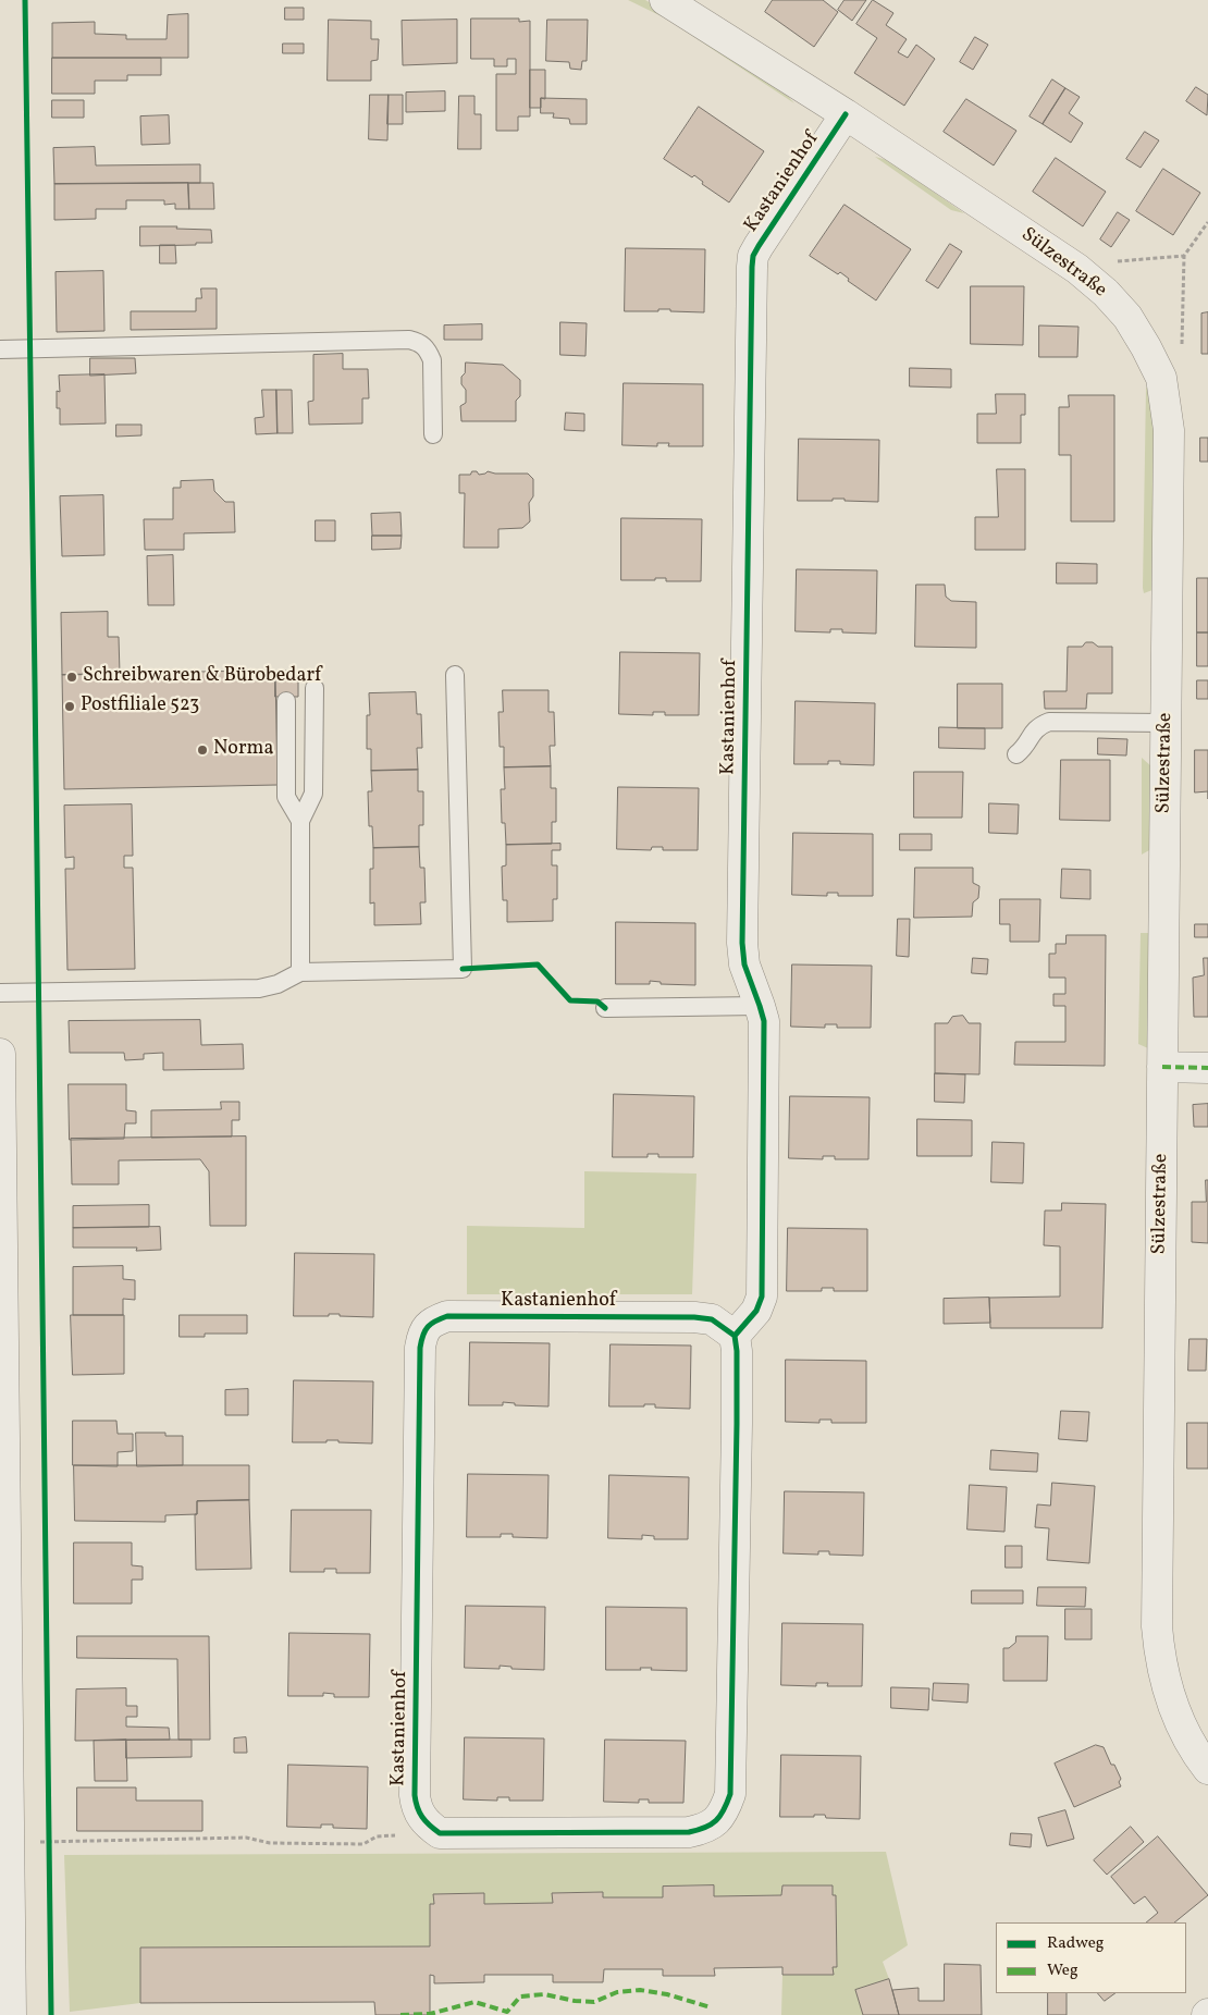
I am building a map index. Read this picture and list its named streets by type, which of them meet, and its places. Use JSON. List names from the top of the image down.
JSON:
{
  "streets": {
    "street": ["Kastanienhof", "Sülzestraße"]
  },
  "crossings": [
    ["Kastanienhof", "Sülzestraße"]
  ],
  "places": ["Schreibwaren & Bürobedarf", "Postfiliale 523", "Norma"],
  "legend": ["Radweg", "Weg"]
}
